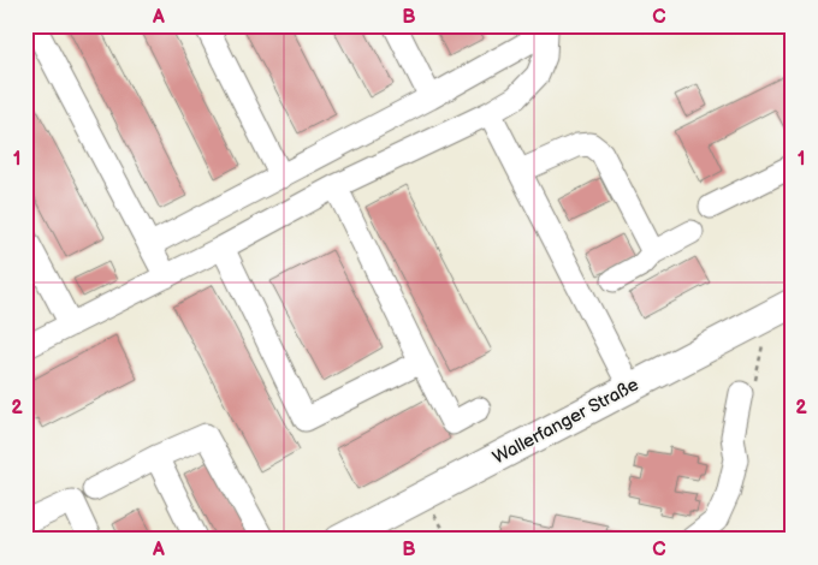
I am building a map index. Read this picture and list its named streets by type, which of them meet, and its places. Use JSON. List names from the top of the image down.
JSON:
{
  "streets": {
    "main road": ["Wallerfanger Straße"]
  },
  "grid": {
    "columns": ["A", "B", "C"],
    "rows": ["1", "2"]
  }
}
